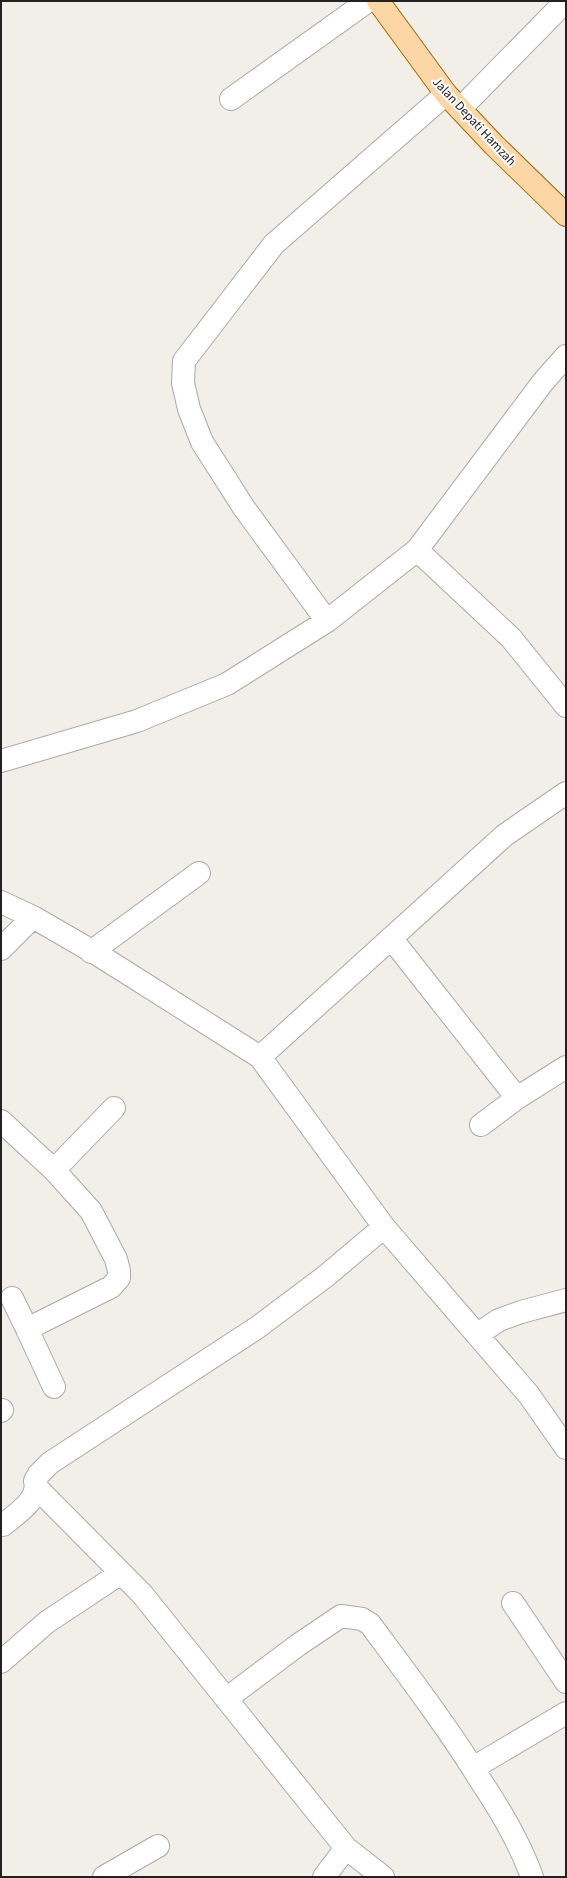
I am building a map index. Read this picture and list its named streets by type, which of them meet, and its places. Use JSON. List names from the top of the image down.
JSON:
{
  "streets": {
    "main road": ["Jalan Depati Hamzah"]
  }
}
